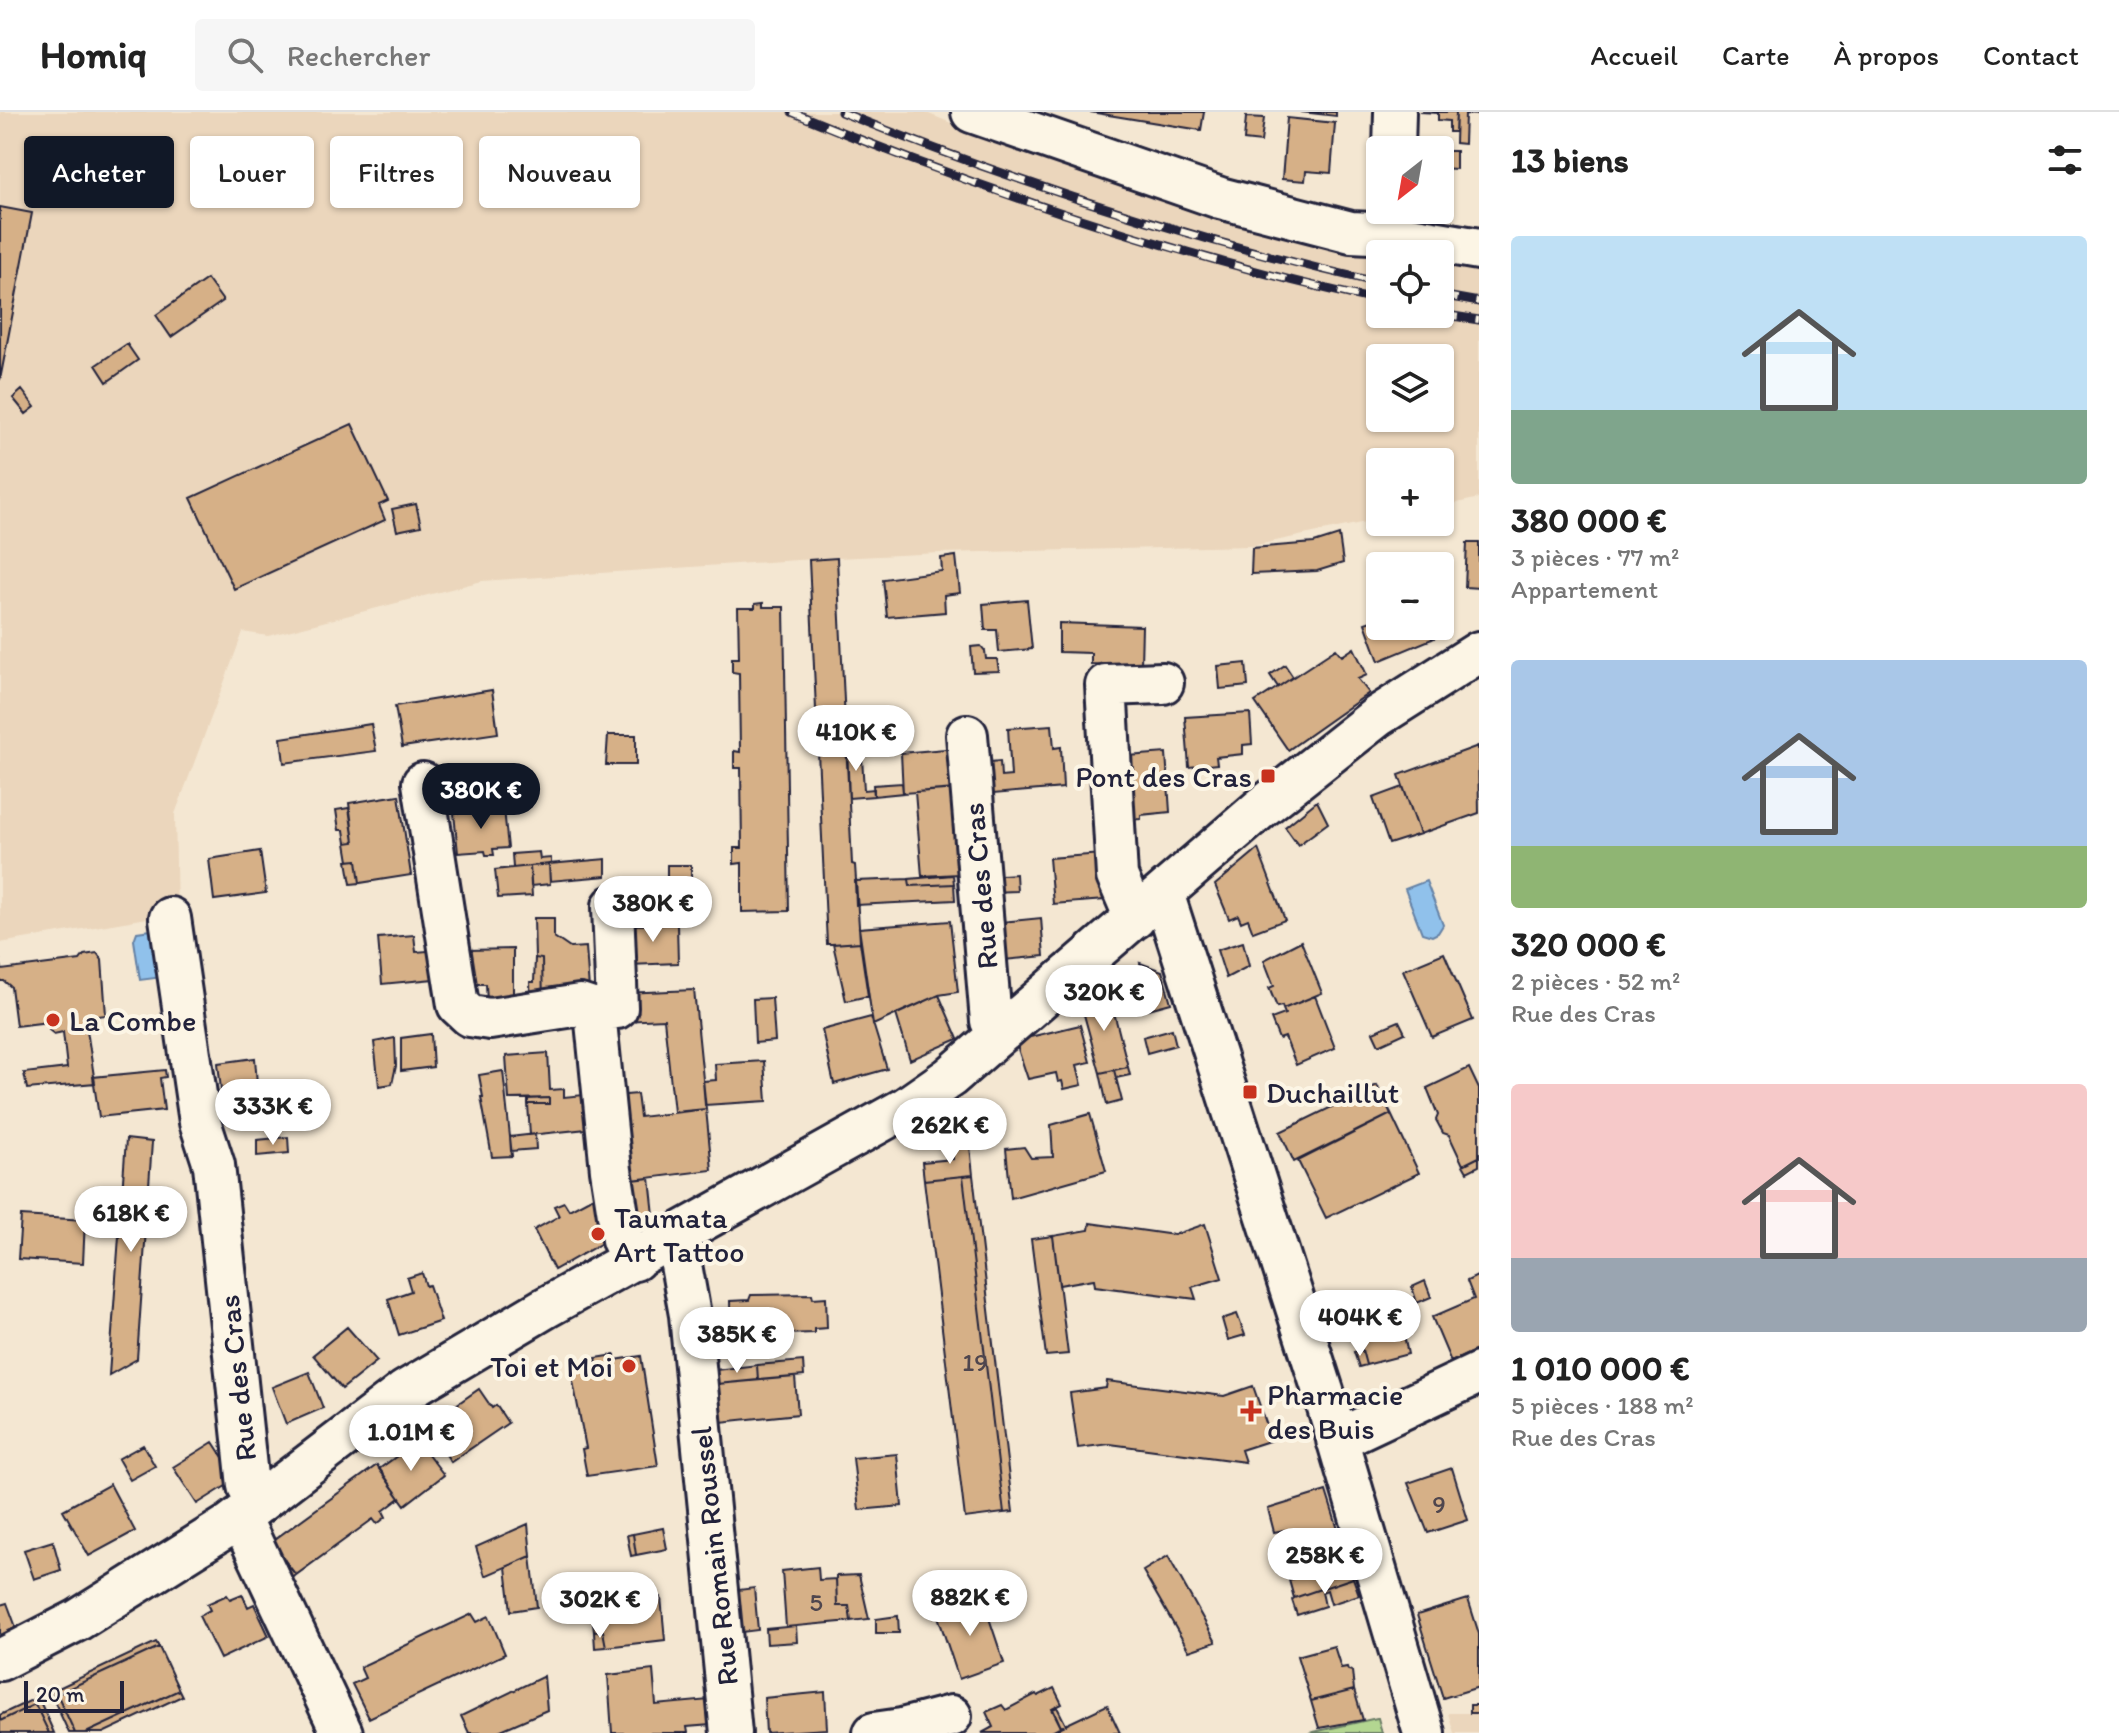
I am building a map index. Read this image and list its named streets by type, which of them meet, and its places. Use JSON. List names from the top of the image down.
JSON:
{
  "streets": {
    "street": ["Rue des Cras", "Rue Romain Roussel"]
  },
  "crossings": [
    ["Rue des Cras", "Rue Romain Roussel"]
  ],
  "places": {
    "transit": ["Pont des Cras", "Duchaillut"],
    "other": ["La Combe", "Taumata Art Tattoo", "Toi et Moi"],
    "health": ["Pharmacie des Buis"]
  },
  "house_numbers": ["19", "9", "5"],
  "scale_bar": "20 m",
  "north": "bottom left",
  "page": {
    "header": "Homiq",
    "search": "Rechercher",
    "nav": [
      "Accueil",
      "Carte",
      "À propos",
      "Contact"
    ],
    "heading": "13 biens",
    "map_buttons": ["+", "−"],
    "chip": [
      "Acheter",
      "Louer",
      "Filtres",
      "Nouveau"
    ],
    "list": [
      {
        "name": "380 000 €",
        "note": "3 pièces · 77 m² · Appartement"
      },
      {
        "name": "320 000 €",
        "note": "2 pièces · 52 m² · Rue des Cras"
      },
      {
        "name": "1 010 000 €",
        "note": "5 pièces · 188 m² · Rue des Cras"
      }
    ],
    "price": [
      "410K €",
      "380K €",
      "380K €",
      "320K €",
      "333K €",
      "262K €",
      "618K €",
      "404K €",
      "385K €",
      "1.01M €",
      "258K €",
      "882K €",
      "302K €"
    ],
    "scale": "20 m"
  }
}
